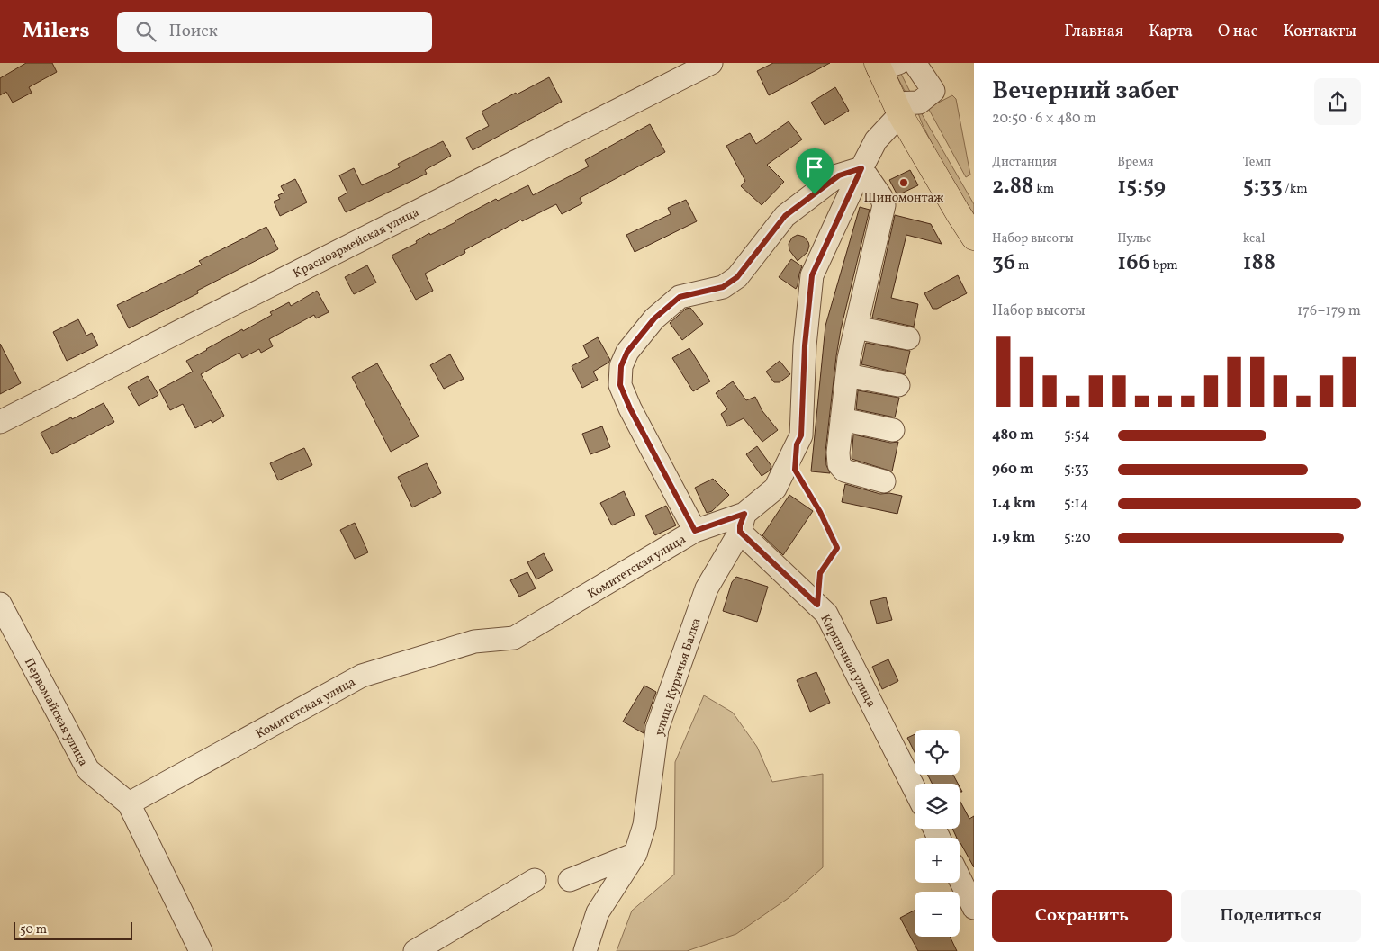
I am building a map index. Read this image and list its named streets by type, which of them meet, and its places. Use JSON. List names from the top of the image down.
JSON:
{
  "streets": {
    "street": [
      "Красноармейская улица",
      "Комитетская улица",
      "Кирпичная улица",
      "улица Куричья Балка",
      "Первомайская улица"
    ]
  },
  "crossings": [
    ["Комитетская улица", "Кирпичная улица"],
    ["Комитетская улица", "улица Куричья Балка"],
    ["Комитетская улица", "Первомайская улица"],
    ["Кирпичная улица", "улица Куричья Балка"]
  ],
  "places": ["Шиномонтаж"],
  "scale_bar": "50 m",
  "page": {
    "header": "Milers",
    "search": "Поиск",
    "nav": [
      "Главная",
      "Карта",
      "О нас",
      "Контакты"
    ],
    "heading": ["Вечерний забег", "20:50 · 6 × 480 m"],
    "stats": [
      ["Дистанция", "2.88 km"],
      ["Время", "15:59"],
      ["Темп", "5:33 /km"],
      ["Набор высоты", "36 m"],
      ["Пульс", "166 bpm"],
      ["kcal", "188"]
    ],
    "chart": ["Набор высоты", "176–179 m"],
    "list": [
      {
        "name": "480 m",
        "note": "5:54"
      },
      {
        "name": "960 m",
        "note": "5:33"
      },
      {
        "name": "1.4 km",
        "note": "5:14"
      },
      {
        "name": "1.9 km",
        "note": "5:20"
      }
    ],
    "map_buttons": ["+", "−"],
    "buttons": ["Сохранить", "Поделиться"],
    "scale": "50 m"
  }
}
